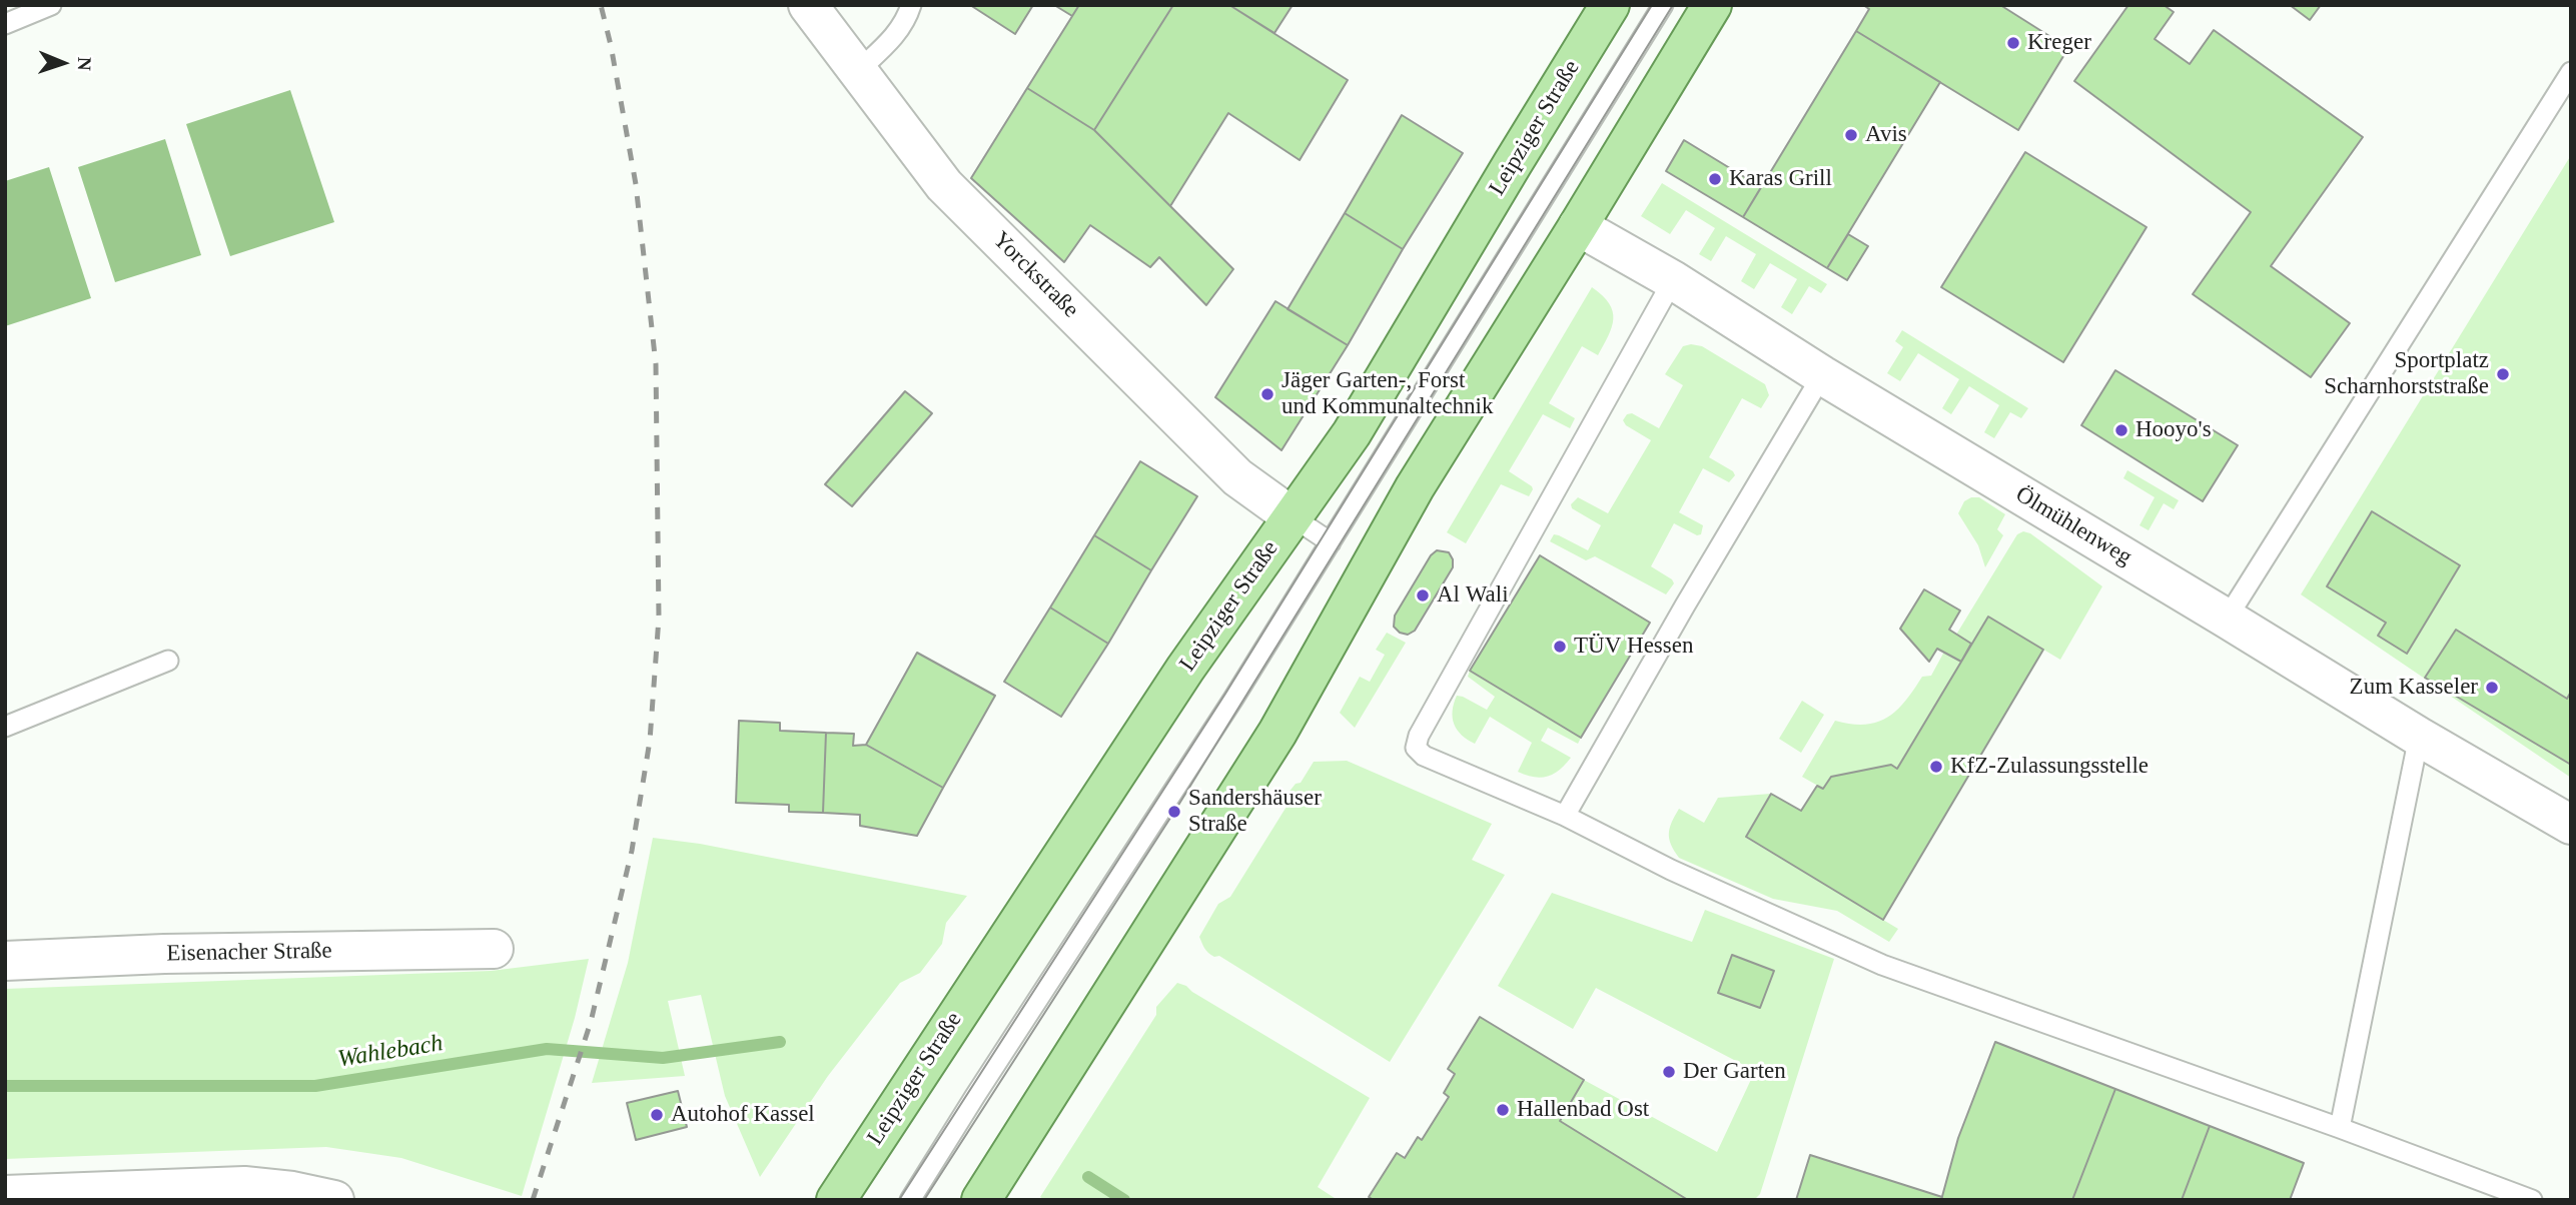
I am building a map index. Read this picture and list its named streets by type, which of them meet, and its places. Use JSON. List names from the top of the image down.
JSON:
{
  "streets": {
    "main road": ["Leipziger Straße"],
    "street": ["Yorckstraße", "Ölmühlenweg", "Eisenacher Straße"]
  },
  "crossings": [
    ["Leipziger Straße", "Yorckstraße"]
  ],
  "water": ["Wahlebach"],
  "places": [
    "Kreger",
    "Avis",
    "Karas Grill",
    "Sportplatz Scharnhorststraße",
    "Jäger Garten-, Forst und Kommunaltechnik",
    "Hooyo's",
    "Al Wali",
    "TÜV Hessen",
    "Zum Kasseler",
    "KfZ-Zulassungsstelle",
    "Sandershäuser Straße",
    "Der Garten",
    "Hallenbad Ost",
    "Autohof Kassel"
  ],
  "north": "right"
}
